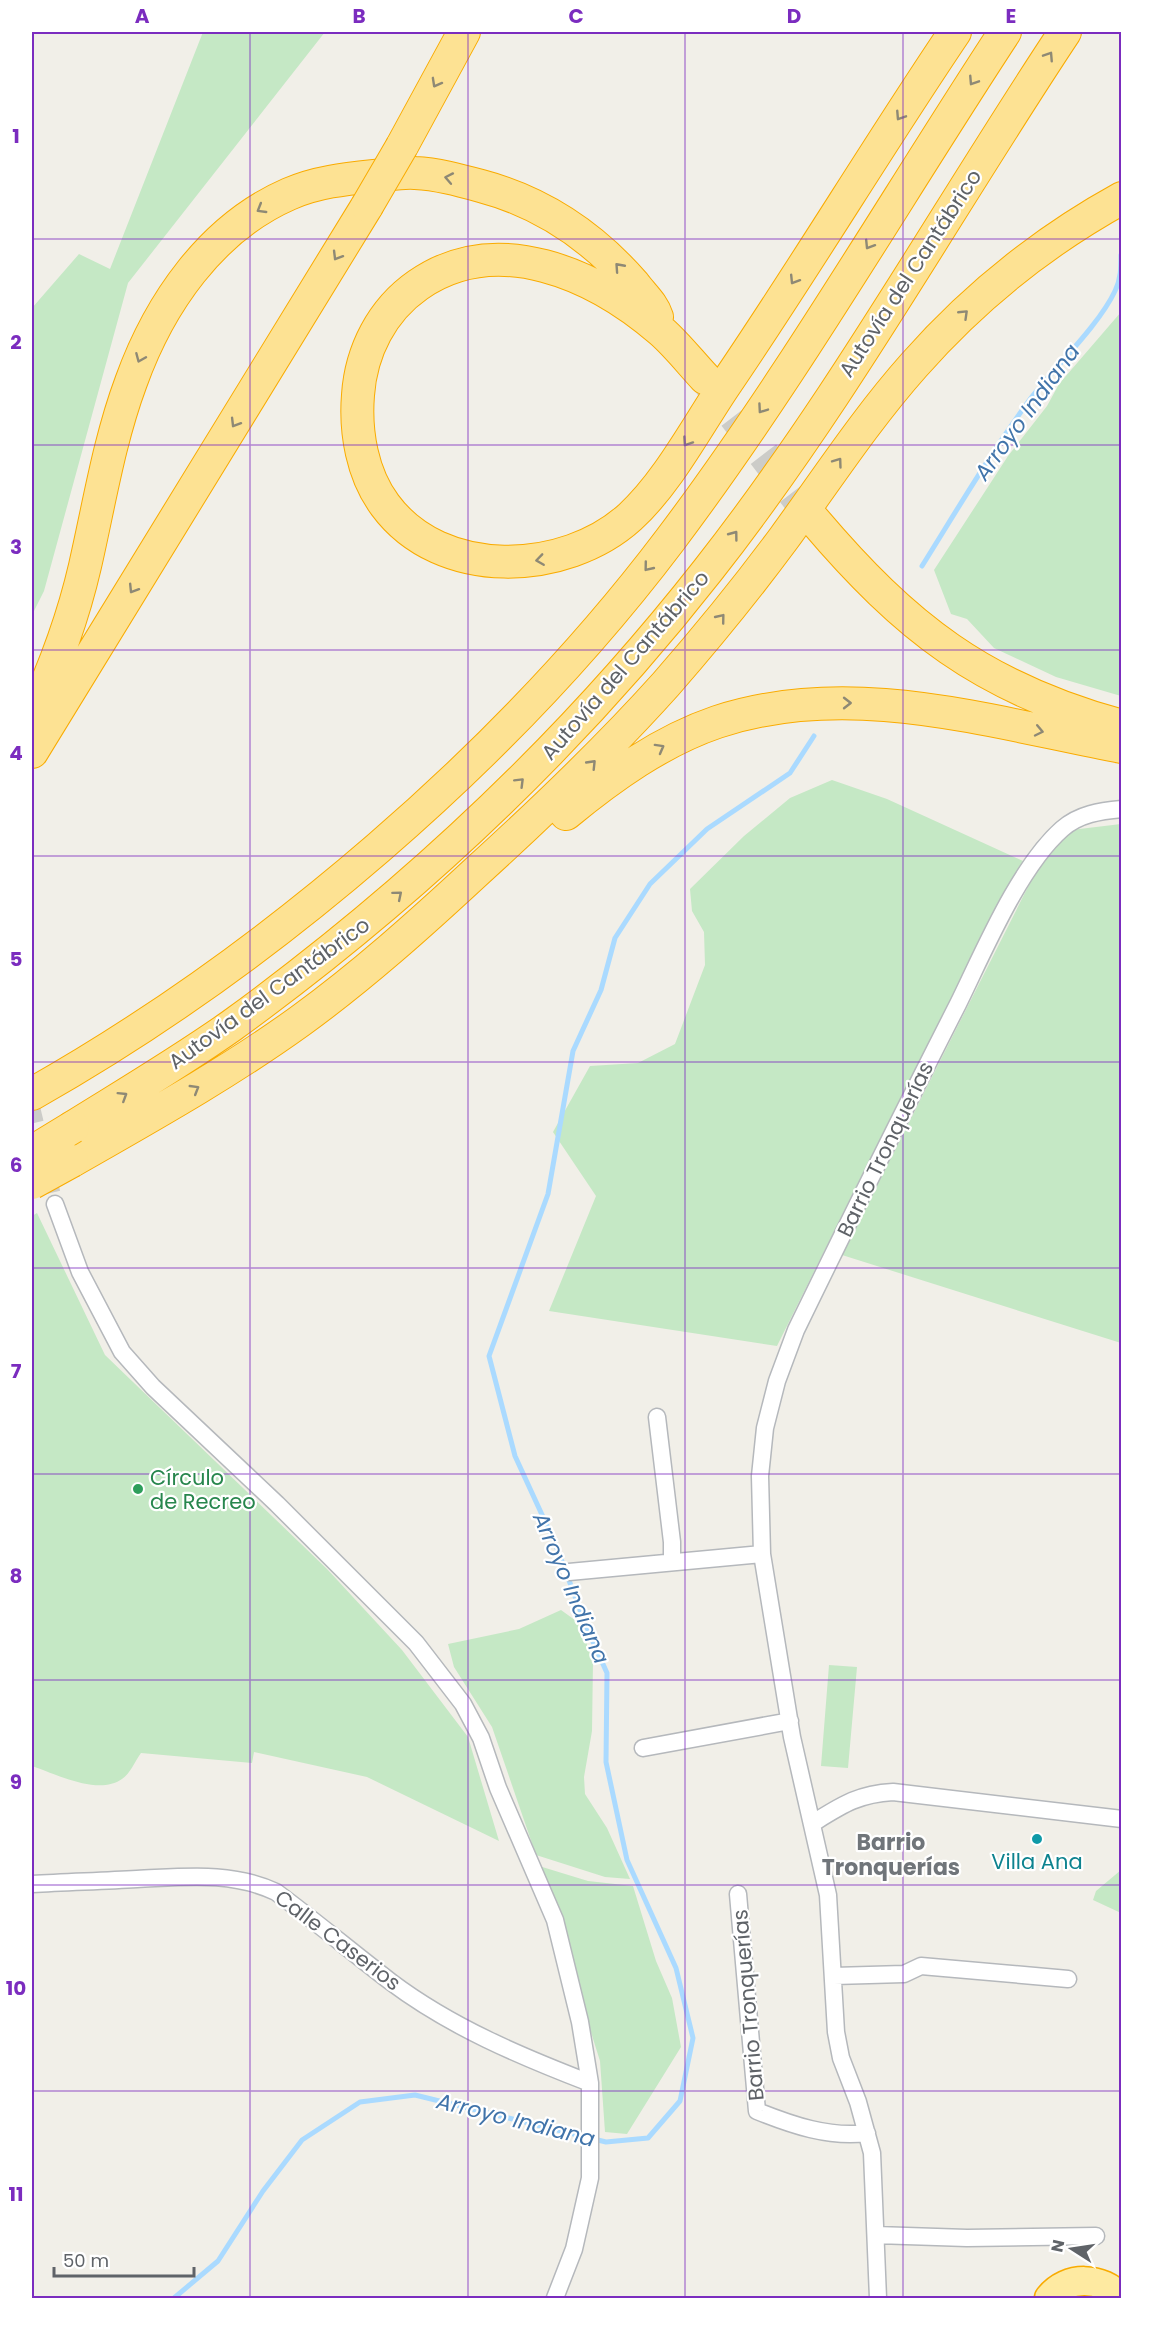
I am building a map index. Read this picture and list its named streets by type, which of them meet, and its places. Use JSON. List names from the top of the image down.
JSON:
{
  "streets": {
    "highway": ["Autovía del Cantábrico"],
    "street": ["Barrio Tronquerías", "Calle Caserios"]
  },
  "districts": ["Barrio Tronquerías"],
  "water": ["Arroyo Indiana"],
  "places": ["Círculo de Recreo", "Villa Ana"],
  "scale_bar": "50 m",
  "north": "left",
  "grid": {
    "columns": [
      "A",
      "B",
      "C",
      "D",
      "E"
    ],
    "rows": [
      "1",
      "2",
      "3",
      "4",
      "5",
      "6",
      "7",
      "8",
      "9",
      "10",
      "11"
    ]
  }
}
